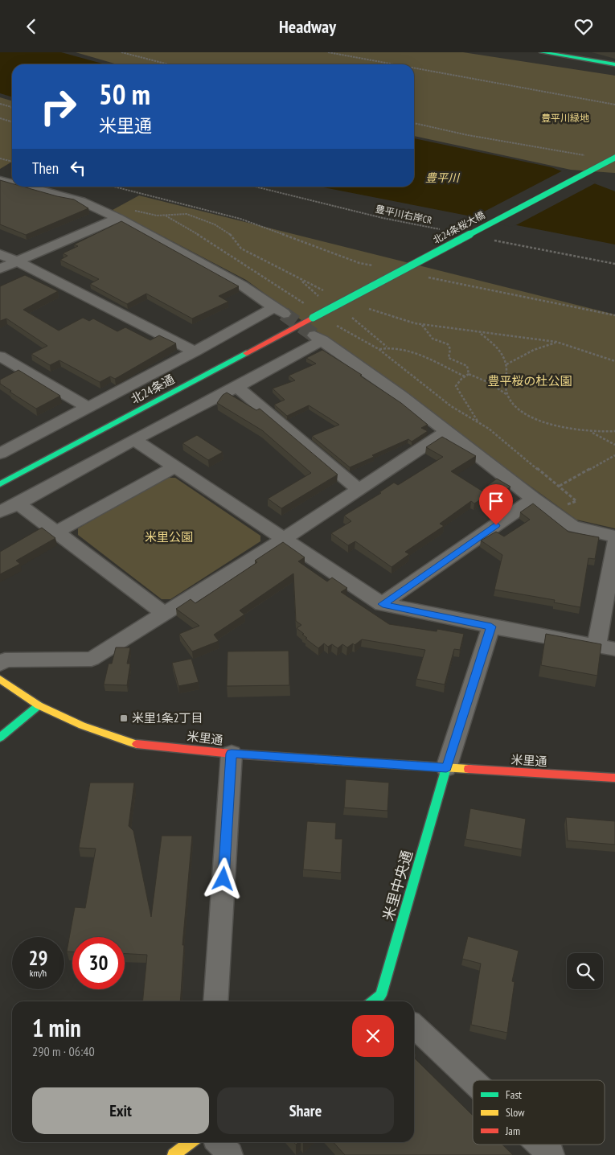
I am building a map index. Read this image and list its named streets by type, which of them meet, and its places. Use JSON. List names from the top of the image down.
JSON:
{
  "streets": {
    "street": [
      "北24条桜大橋",
      "北24条通",
      "米里通",
      "米里中央通"
    ],
    "path": ["豊平川右岸CR"]
  },
  "crossings": [
    ["北24条桜大橋", "北24条通"],
    ["米里通", "米里中央通"]
  ],
  "water": ["豊平川"],
  "parks": ["豊平川緑地", "豊平桜の杜公園", "米里公園"],
  "places": {
    "transit": ["米里1条2丁目"]
  },
  "legend": ["Fast", "Slow", "Jam"],
  "page": {
    "header": "Headway",
    "turn": ["50 m", "米里通"],
    "then": "Then",
    "speed": "29 km/h",
    "limit": "30",
    "heading": ["1 min", "290 m · 06:40"],
    "buttons": ["Exit", "Share"]
  }
}
